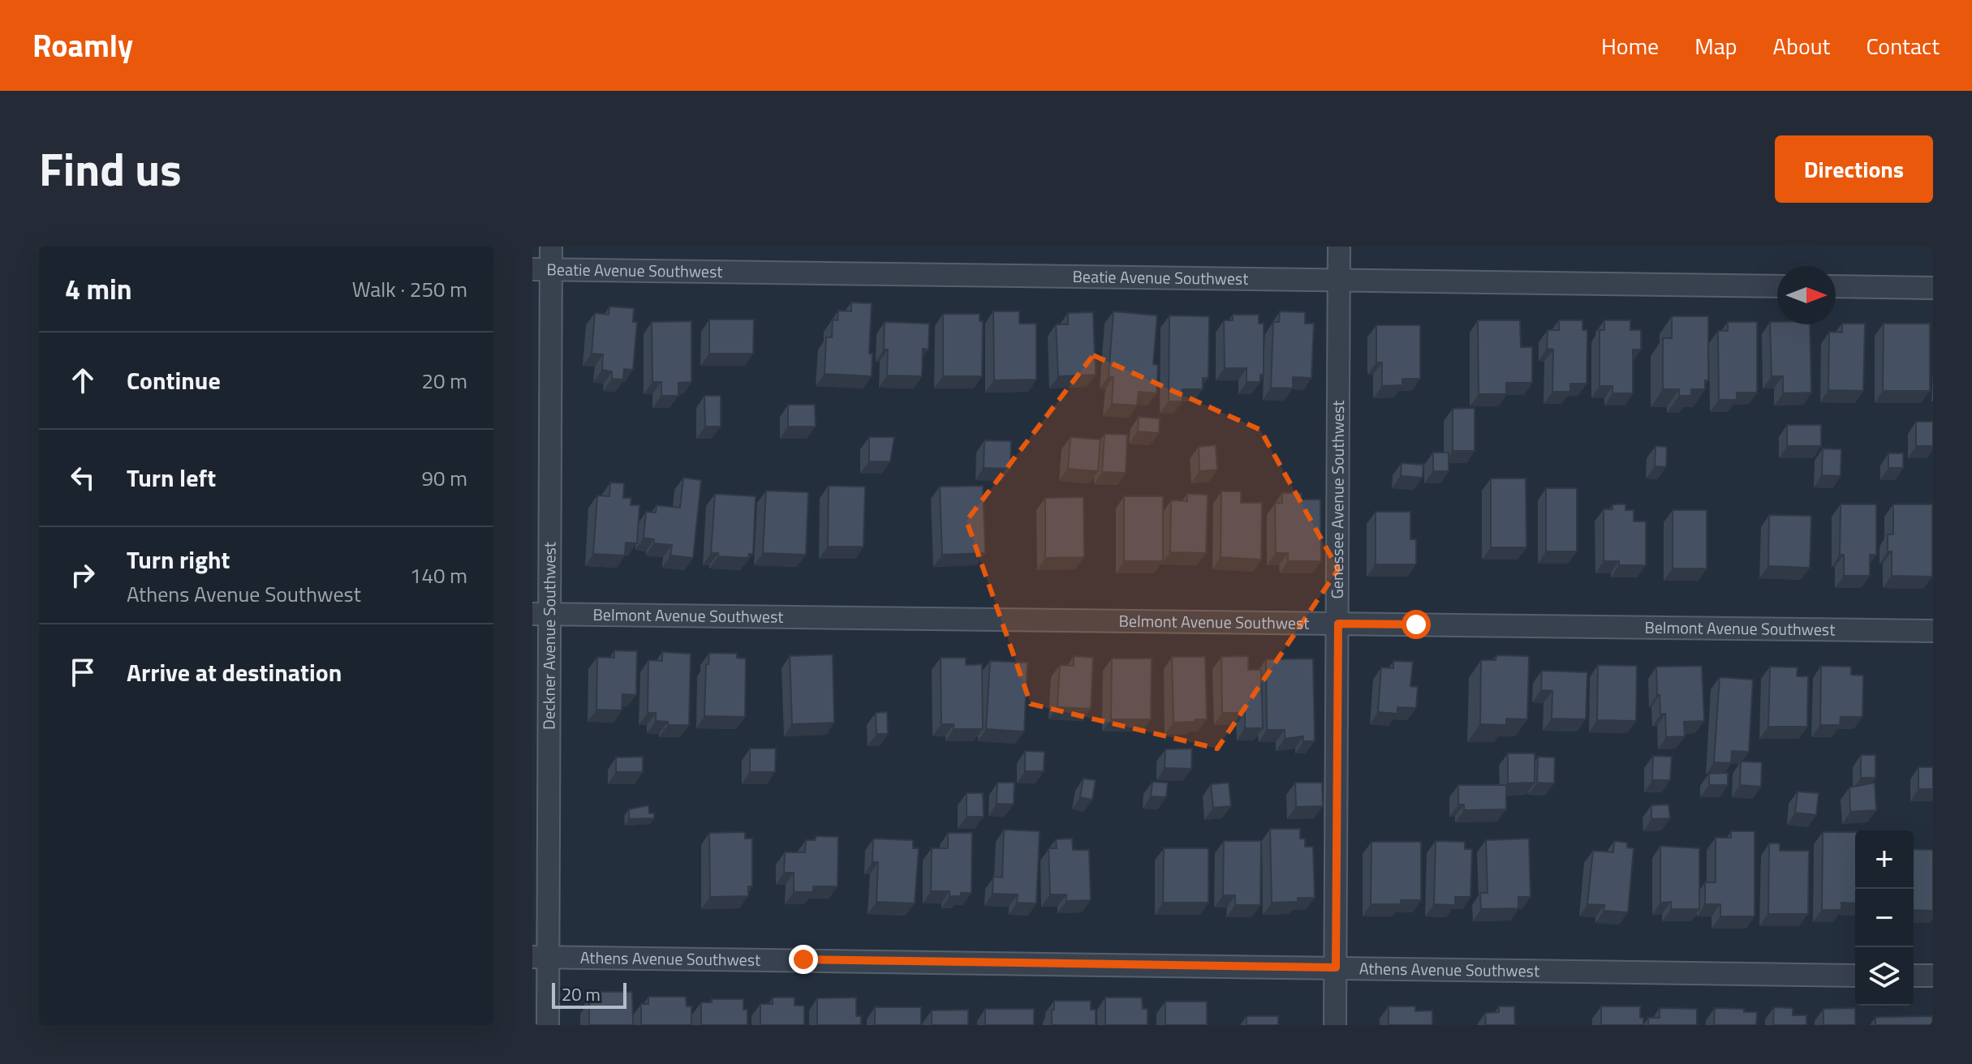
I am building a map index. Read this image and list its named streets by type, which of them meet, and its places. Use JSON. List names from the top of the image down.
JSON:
{
  "streets": {
    "street": [
      "Beatie Avenue Southwest",
      "Genessee Avenue Southwest",
      "Belmont Avenue Southwest",
      "Deckner Avenue Southwest",
      "Athens Avenue Southwest"
    ]
  },
  "crossings": [
    ["Beatie Avenue Southwest", "Genessee Avenue Southwest"],
    ["Beatie Avenue Southwest", "Deckner Avenue Southwest"],
    ["Genessee Avenue Southwest", "Belmont Avenue Southwest"],
    ["Genessee Avenue Southwest", "Athens Avenue Southwest"],
    ["Belmont Avenue Southwest", "Deckner Avenue Southwest"],
    ["Deckner Avenue Southwest", "Athens Avenue Southwest"]
  ],
  "scale_bar": "20 m",
  "north": "right",
  "page": {
    "header": "Roamly",
    "nav": [
      "Home",
      "Map",
      "About",
      "Contact"
    ],
    "title": "Find us",
    "buttons": "Directions",
    "heading": ["4 min", "Walk · 250 m"],
    "list": [
      ["Continue", "20 m"],
      ["Turn left", "90 m"],
      ["Turn right", "Athens Avenue Southwest", "140 m"],
      "Arrive at destination"
    ],
    "map_buttons": ["+", "−"],
    "scale": "20 m"
  }
}
